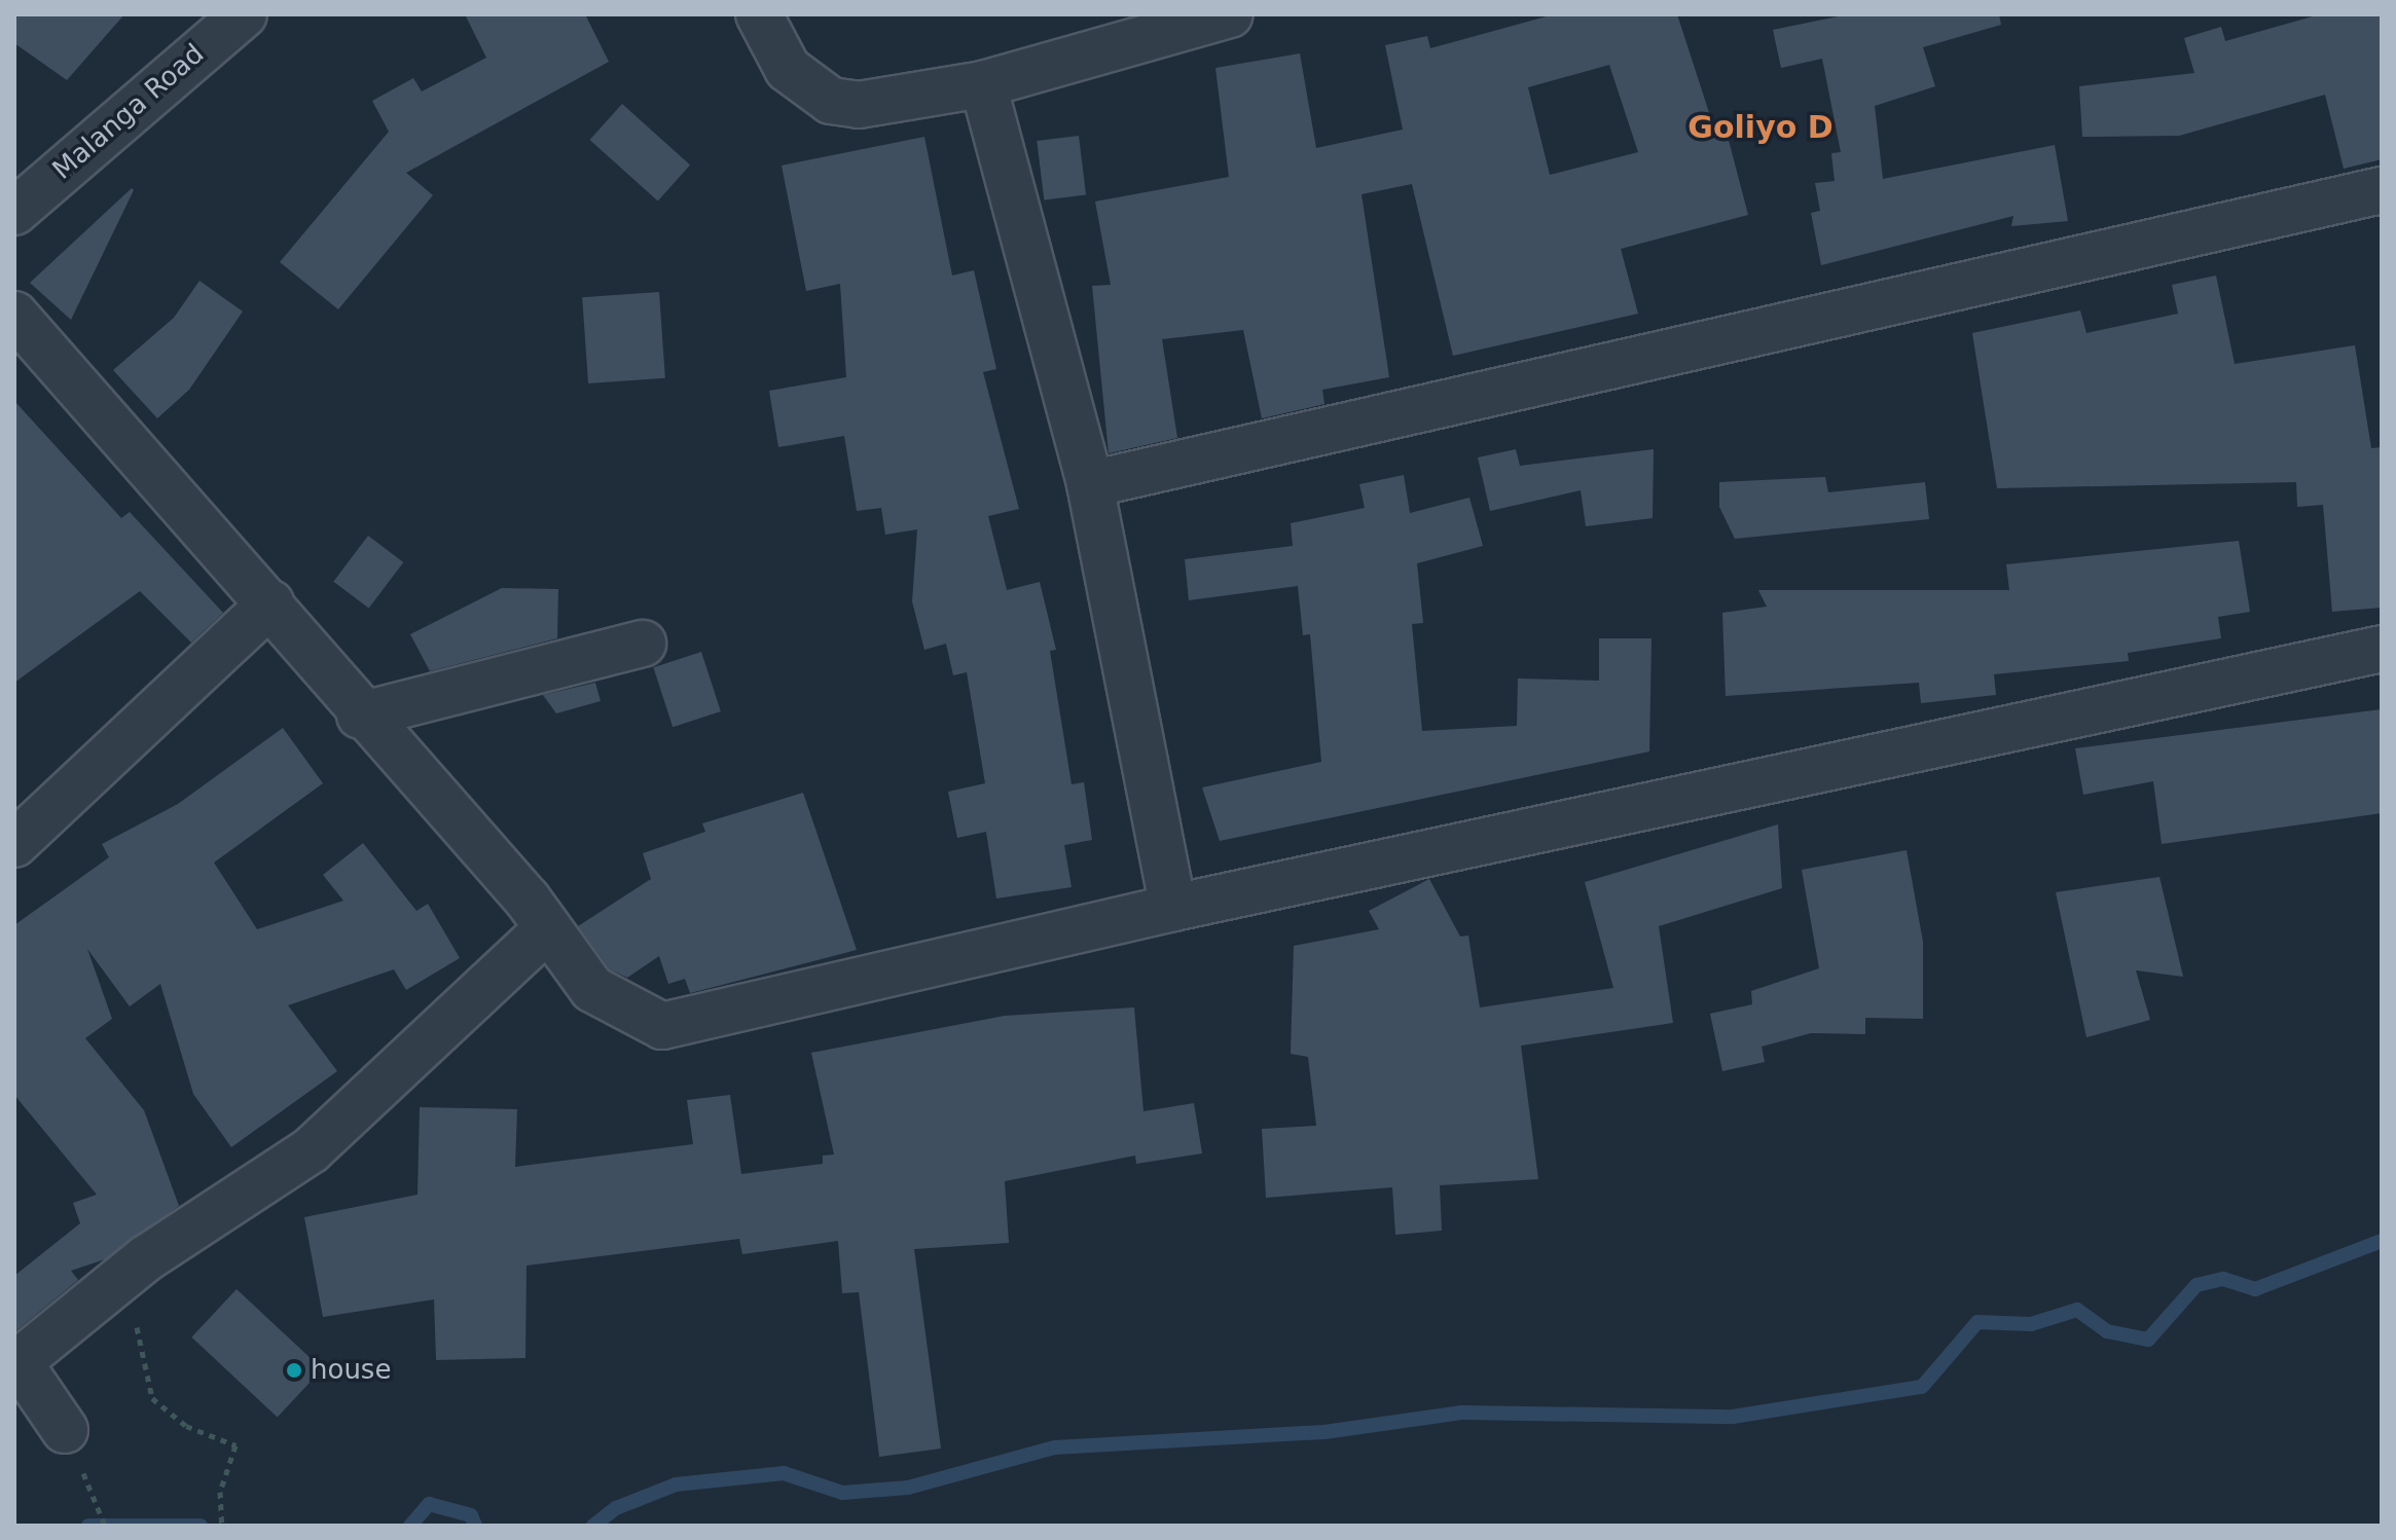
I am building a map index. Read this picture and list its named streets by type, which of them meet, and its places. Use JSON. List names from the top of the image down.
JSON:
{
  "streets": {
    "street": ["Malanga Road"]
  },
  "districts": ["Goliyo D"],
  "places": ["house"]
}
